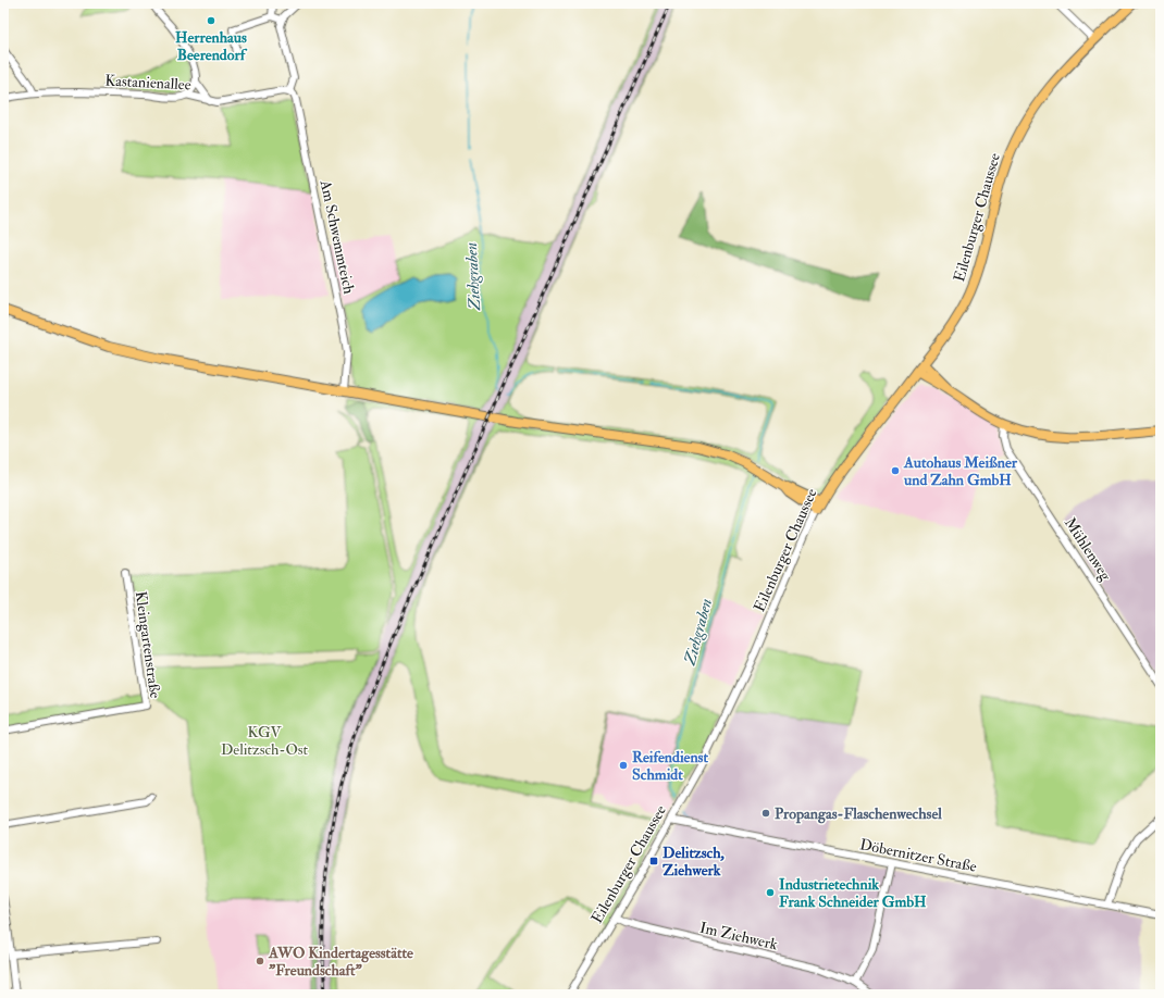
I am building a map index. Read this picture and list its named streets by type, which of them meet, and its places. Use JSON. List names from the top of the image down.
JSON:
{
  "streets": {
    "main road": ["Eilenburger Chaussee"],
    "street": [
      "Kastanienallee",
      "Am Schwemmteich",
      "Mühlenweg",
      "Kleingartenstraße",
      "Döbernitzer Straße",
      "Im Ziehwerk"
    ]
  },
  "crossings": [
    ["Kastanienallee", "Am Schwemmteich"],
    ["Eilenburger Chaussee", "Döbernitzer Straße"],
    ["Eilenburger Chaussee", "Im Ziehwerk"]
  ],
  "water": ["Ziehgraben"],
  "parks": ["KGV Delitzsch-Ost"],
  "places": {
    "other": [
      "Herrenhaus Beerendorf",
      "Autohaus Meißner und Zahn GmbH",
      "Reifendienst Schmidt",
      "Propangas-Flaschenwechsel",
      "Industrietechnik Frank Schneider GmbH",
      "AWO Kindertagesstätte \"Freundschaft\""
    ],
    "transit": ["Delitzsch, Ziehwerk"]
  }
}
